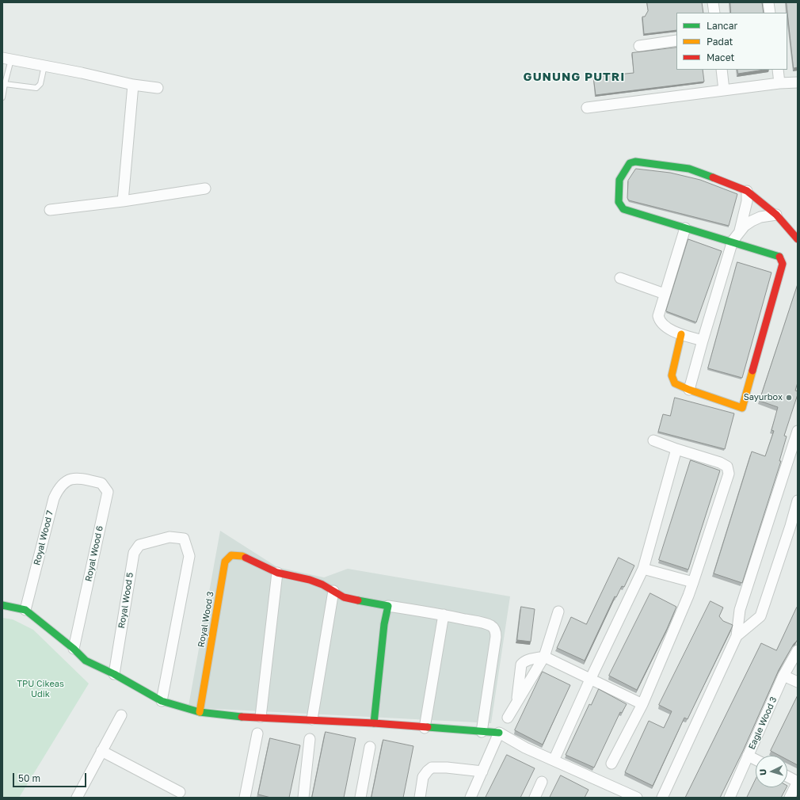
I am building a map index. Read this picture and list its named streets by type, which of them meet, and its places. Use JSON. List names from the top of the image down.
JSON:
{
  "streets": {
    "street": [
      "Royal Wood 7",
      "Royal Wood 6",
      "Royal Wood 5",
      "Royal Wood 3",
      "Eagle Wood 3"
    ]
  },
  "crossings": [
    ["Royal Wood 7", "Royal Wood 6"]
  ],
  "districts": ["GUNUNG PUTRI"],
  "parks": ["TPU Cikeas Udik"],
  "places": ["Sayurbox"],
  "legend": ["Lancar", "Padat", "Macet"],
  "scale_bar": "50 m",
  "north": "left"
}
